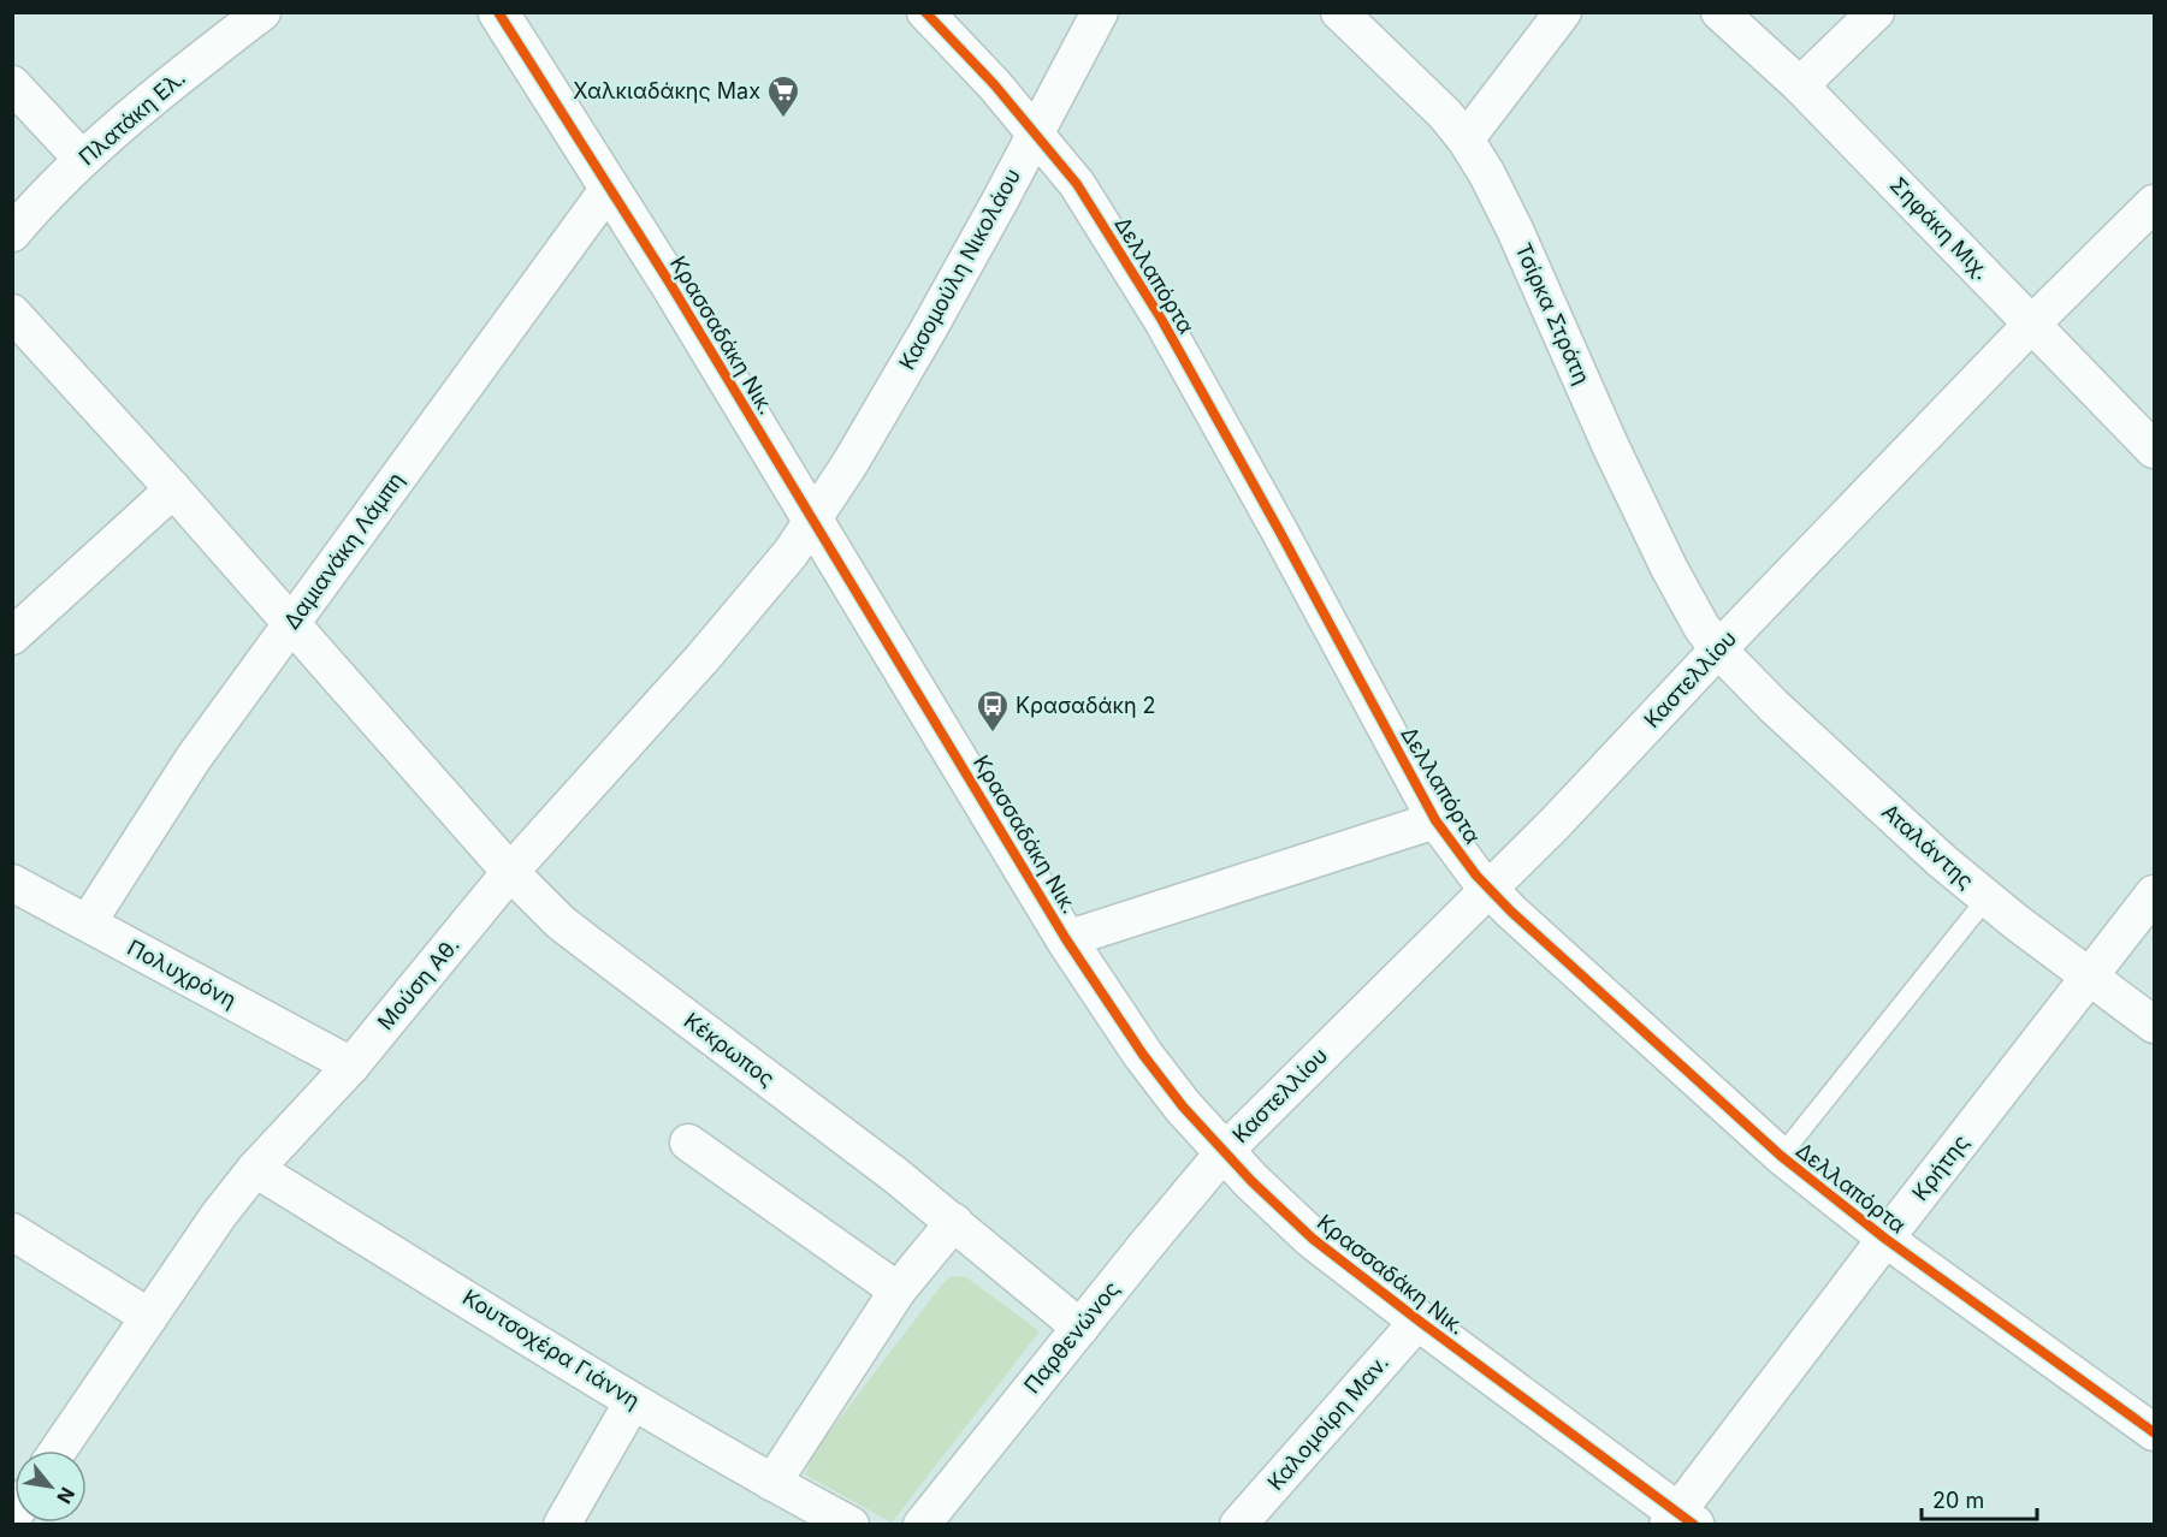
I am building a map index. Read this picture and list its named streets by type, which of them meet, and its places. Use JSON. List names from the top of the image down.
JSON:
{
  "streets": {
    "street": [
      "Πλατάκη Ελ.",
      "Σηφάκη Μιχ.",
      "Κασομούλη Νικολάου",
      "Δελλαπόρτα",
      "Τσίρκα Στράτη",
      "Κρασσαδάκη Νικ.",
      "Δαμιανάκη Λάμπη",
      "Καστελλίου",
      "Αταλάντης",
      "Πολυχρόνη",
      "Μούση Αθ.",
      "Κέκρωπος",
      "Κρήτης",
      "Παρθενώνος",
      "Κουτσοχέρα Γιάννη",
      "Καλομοίρη Μαν."
    ]
  },
  "crossings": [
    ["Σηφάκη Μιχ.", "Καστελλίου"],
    ["Κασομούλη Νικολάου", "Δελλαπόρτα"],
    ["Κασομούλη Νικολάου", "Κρασσαδάκη Νικ."],
    ["Κασομούλη Νικολάου", "Μούση Αθ."],
    ["Δελλαπόρτα", "Καστελλίου"],
    ["Δελλαπόρτα", "Κρήτης"],
    ["Τσίρκα Στράτη", "Καστελλίου"],
    ["Τσίρκα Στράτη", "Αταλάντης"],
    ["Κρασσαδάκη Νικ.", "Δαμιανάκη Λάμπη"],
    ["Κρασσαδάκη Νικ.", "Καστελλίου"],
    ["Κρασσαδάκη Νικ.", "Μούση Αθ."],
    ["Κρασσαδάκη Νικ.", "Κρήτης"],
    ["Κρασσαδάκη Νικ.", "Παρθενώνος"],
    ["Κρασσαδάκη Νικ.", "Καλομοίρη Μαν."],
    ["Δαμιανάκη Λάμπη", "Πολυχρόνη"],
    ["Δαμιανάκη Λάμπη", "Κέκρωπος"],
    ["Καστελλίου", "Αταλάντης"],
    ["Καστελλίου", "Παρθενώνος"],
    ["Αταλάντης", "Κρήτης"],
    ["Πολυχρόνη", "Μούση Αθ."],
    ["Μούση Αθ.", "Κέκρωπος"],
    ["Μούση Αθ.", "Κουτσοχέρα Γιάννη"],
    ["Κέκρωπος", "Παρθενώνος"]
  ],
  "places": {
    "supermarket": ["Χαλκιαδάκης Max"],
    "bus stop": ["Κρασαδάκη 2"]
  },
  "scale_bar": "20 m",
  "north": "bottom right"
}
